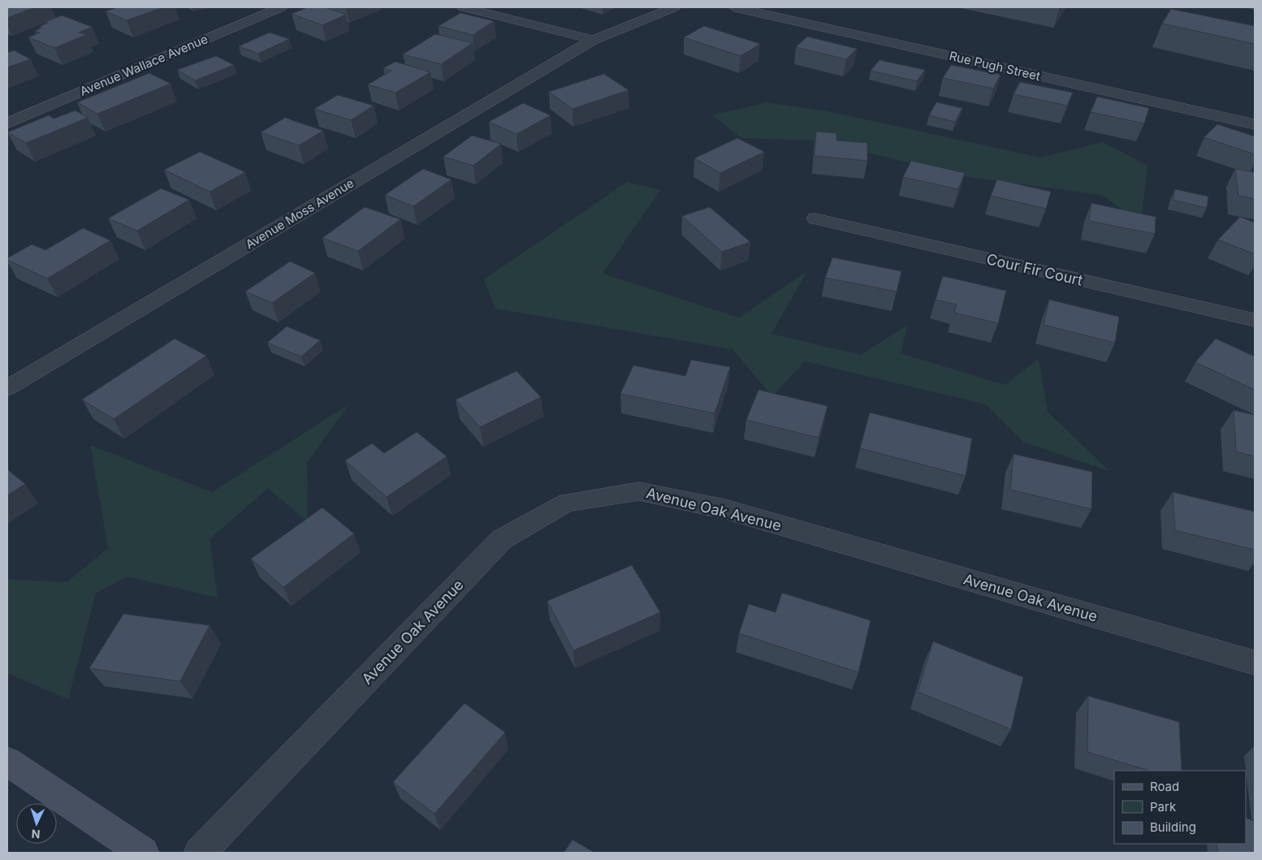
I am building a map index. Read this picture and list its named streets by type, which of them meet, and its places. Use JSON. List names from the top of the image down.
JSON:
{
  "streets": {
    "street": [
      "Avenue Wallace Avenue",
      "Rue Pugh Street",
      "Avenue Moss Avenue",
      "Cour Fir Court",
      "Avenue Oak Avenue"
    ]
  },
  "legend": ["Road", "Park", "Building"],
  "north": "bottom"
}
